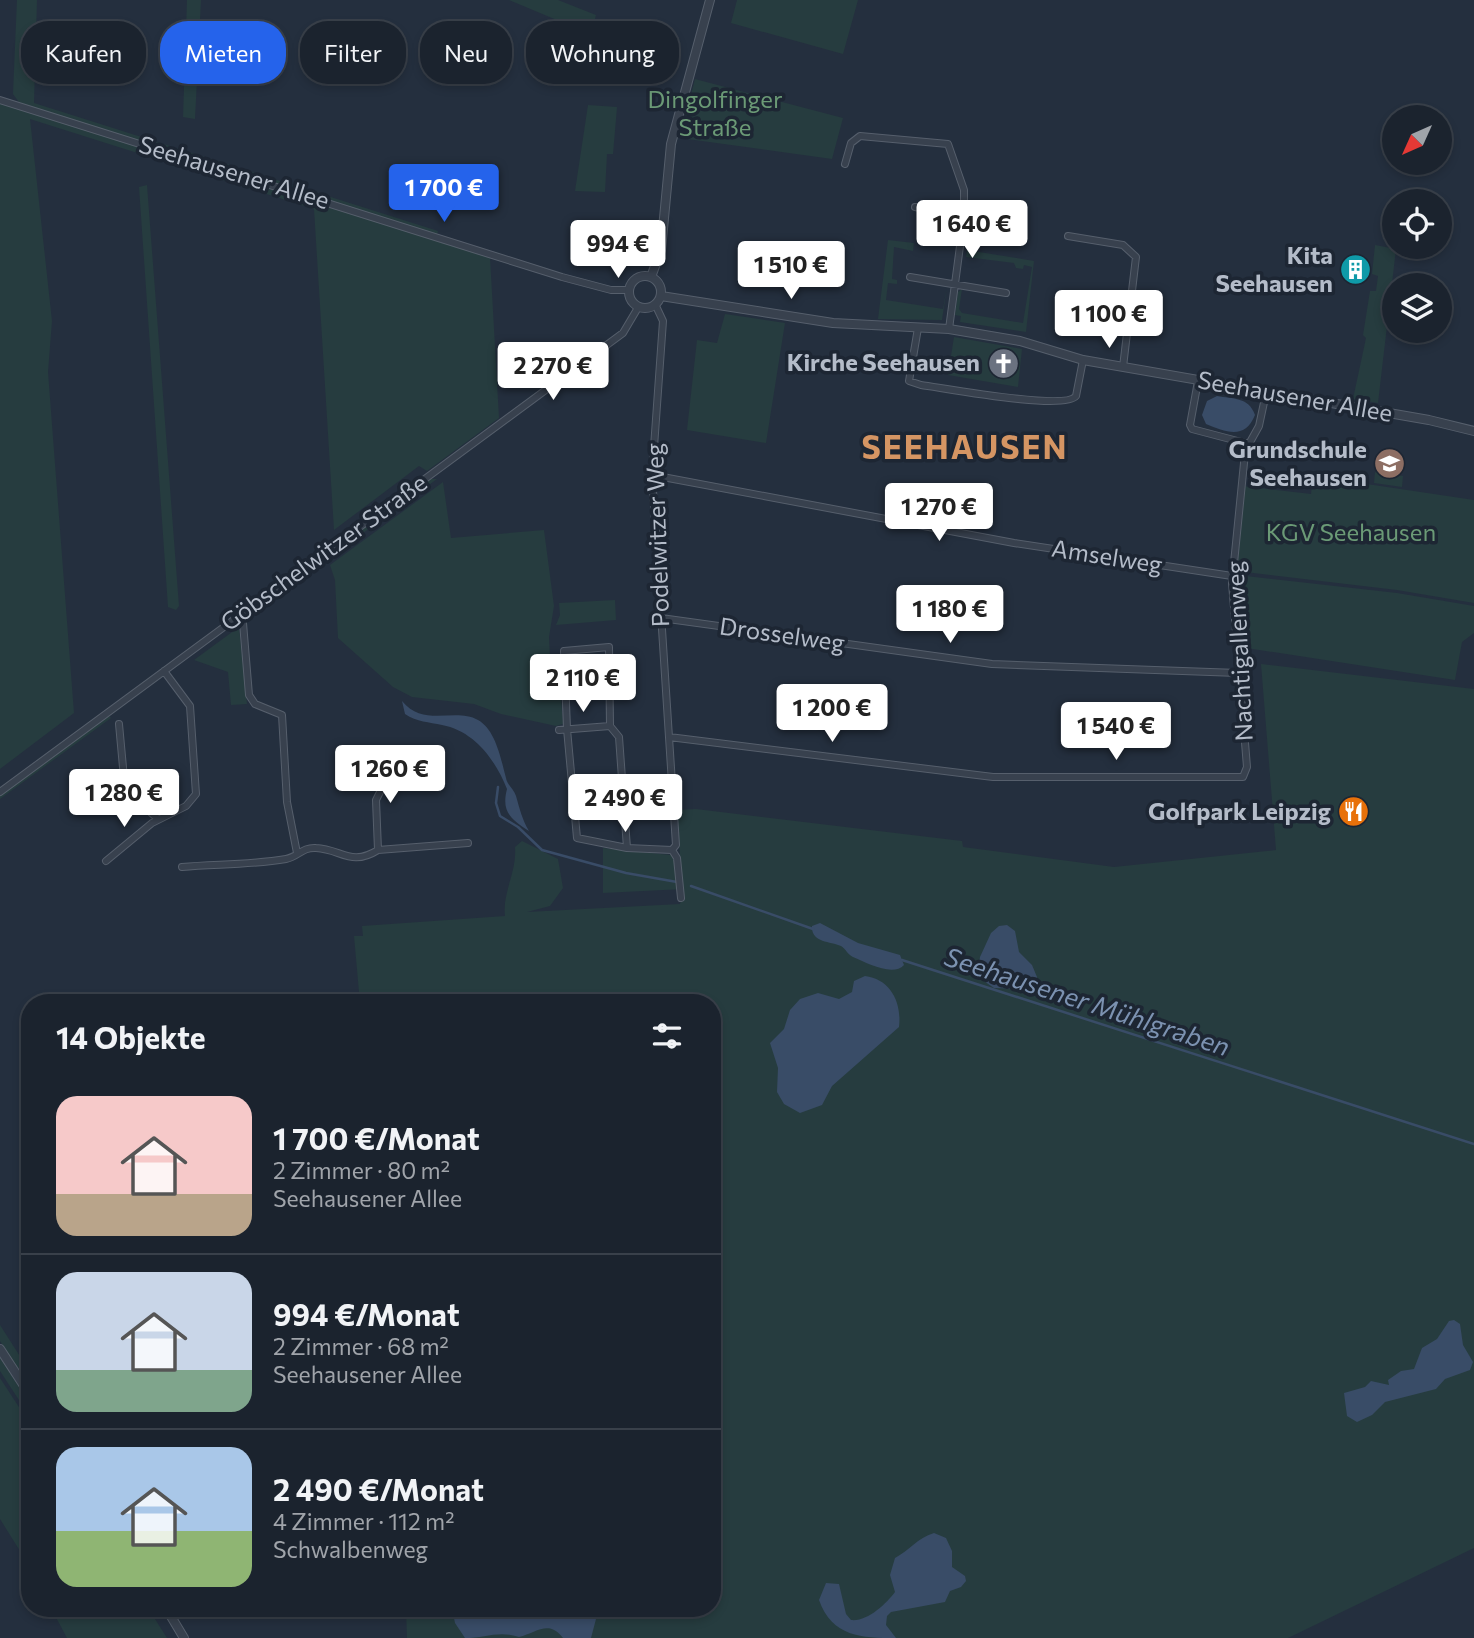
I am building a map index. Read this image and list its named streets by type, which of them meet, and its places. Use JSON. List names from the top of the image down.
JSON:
{
  "streets": {
    "street": [
      "Seehausener Allee",
      "Podelwitzer Weg",
      "Göbschelwitzer Straße",
      "Amselweg",
      "Drosselweg",
      "Nachtigallenweg"
    ]
  },
  "crossings": [
    ["Seehausener Allee", "Podelwitzer Weg"],
    ["Seehausener Allee", "Göbschelwitzer Straße"],
    ["Seehausener Allee", "Nachtigallenweg"],
    ["Podelwitzer Weg", "Göbschelwitzer Straße"],
    ["Podelwitzer Weg", "Amselweg"],
    ["Podelwitzer Weg", "Drosselweg"],
    ["Podelwitzer Weg", "Nachtigallenweg"],
    ["Amselweg", "Nachtigallenweg"],
    ["Drosselweg", "Nachtigallenweg"]
  ],
  "districts": ["SEEHAUSEN"],
  "water": ["Seehausener Mühlgraben"],
  "parks": ["Dingolfinger Straße", "KGV Seehausen"],
  "places": {
    "building": ["Kita Seehausen"],
    "church": ["Kirche Seehausen"],
    "school or university": ["Grundschule Seehausen"],
    "restaurant": ["Golfpark Leipzig"]
  },
  "north": "bottom left",
  "page": {
    "chip": [
      "Kaufen",
      "Mieten",
      "Filter",
      "Neu",
      "Wohnung"
    ],
    "price": [
      "1 700 €",
      "1 640 €",
      "994 €",
      "1 510 €",
      "1 100 €",
      "2 270 €",
      "1 270 €",
      "1 180 €",
      "2 110 €",
      "1 200 €",
      "1 540 €",
      "1 260 €",
      "1 280 €",
      "2 490 €"
    ],
    "heading": "14 Objekte",
    "list": [
      {
        "name": "1 700 €/Monat",
        "note": "2 Zimmer · 80 m² · Seehausener Allee"
      },
      {
        "name": "994 €/Monat",
        "note": "2 Zimmer · 68 m² · Seehausener Allee"
      },
      {
        "name": "2 490 €/Monat",
        "note": "4 Zimmer · 112 m² · Schwalbenweg"
      }
    ]
  }
}
